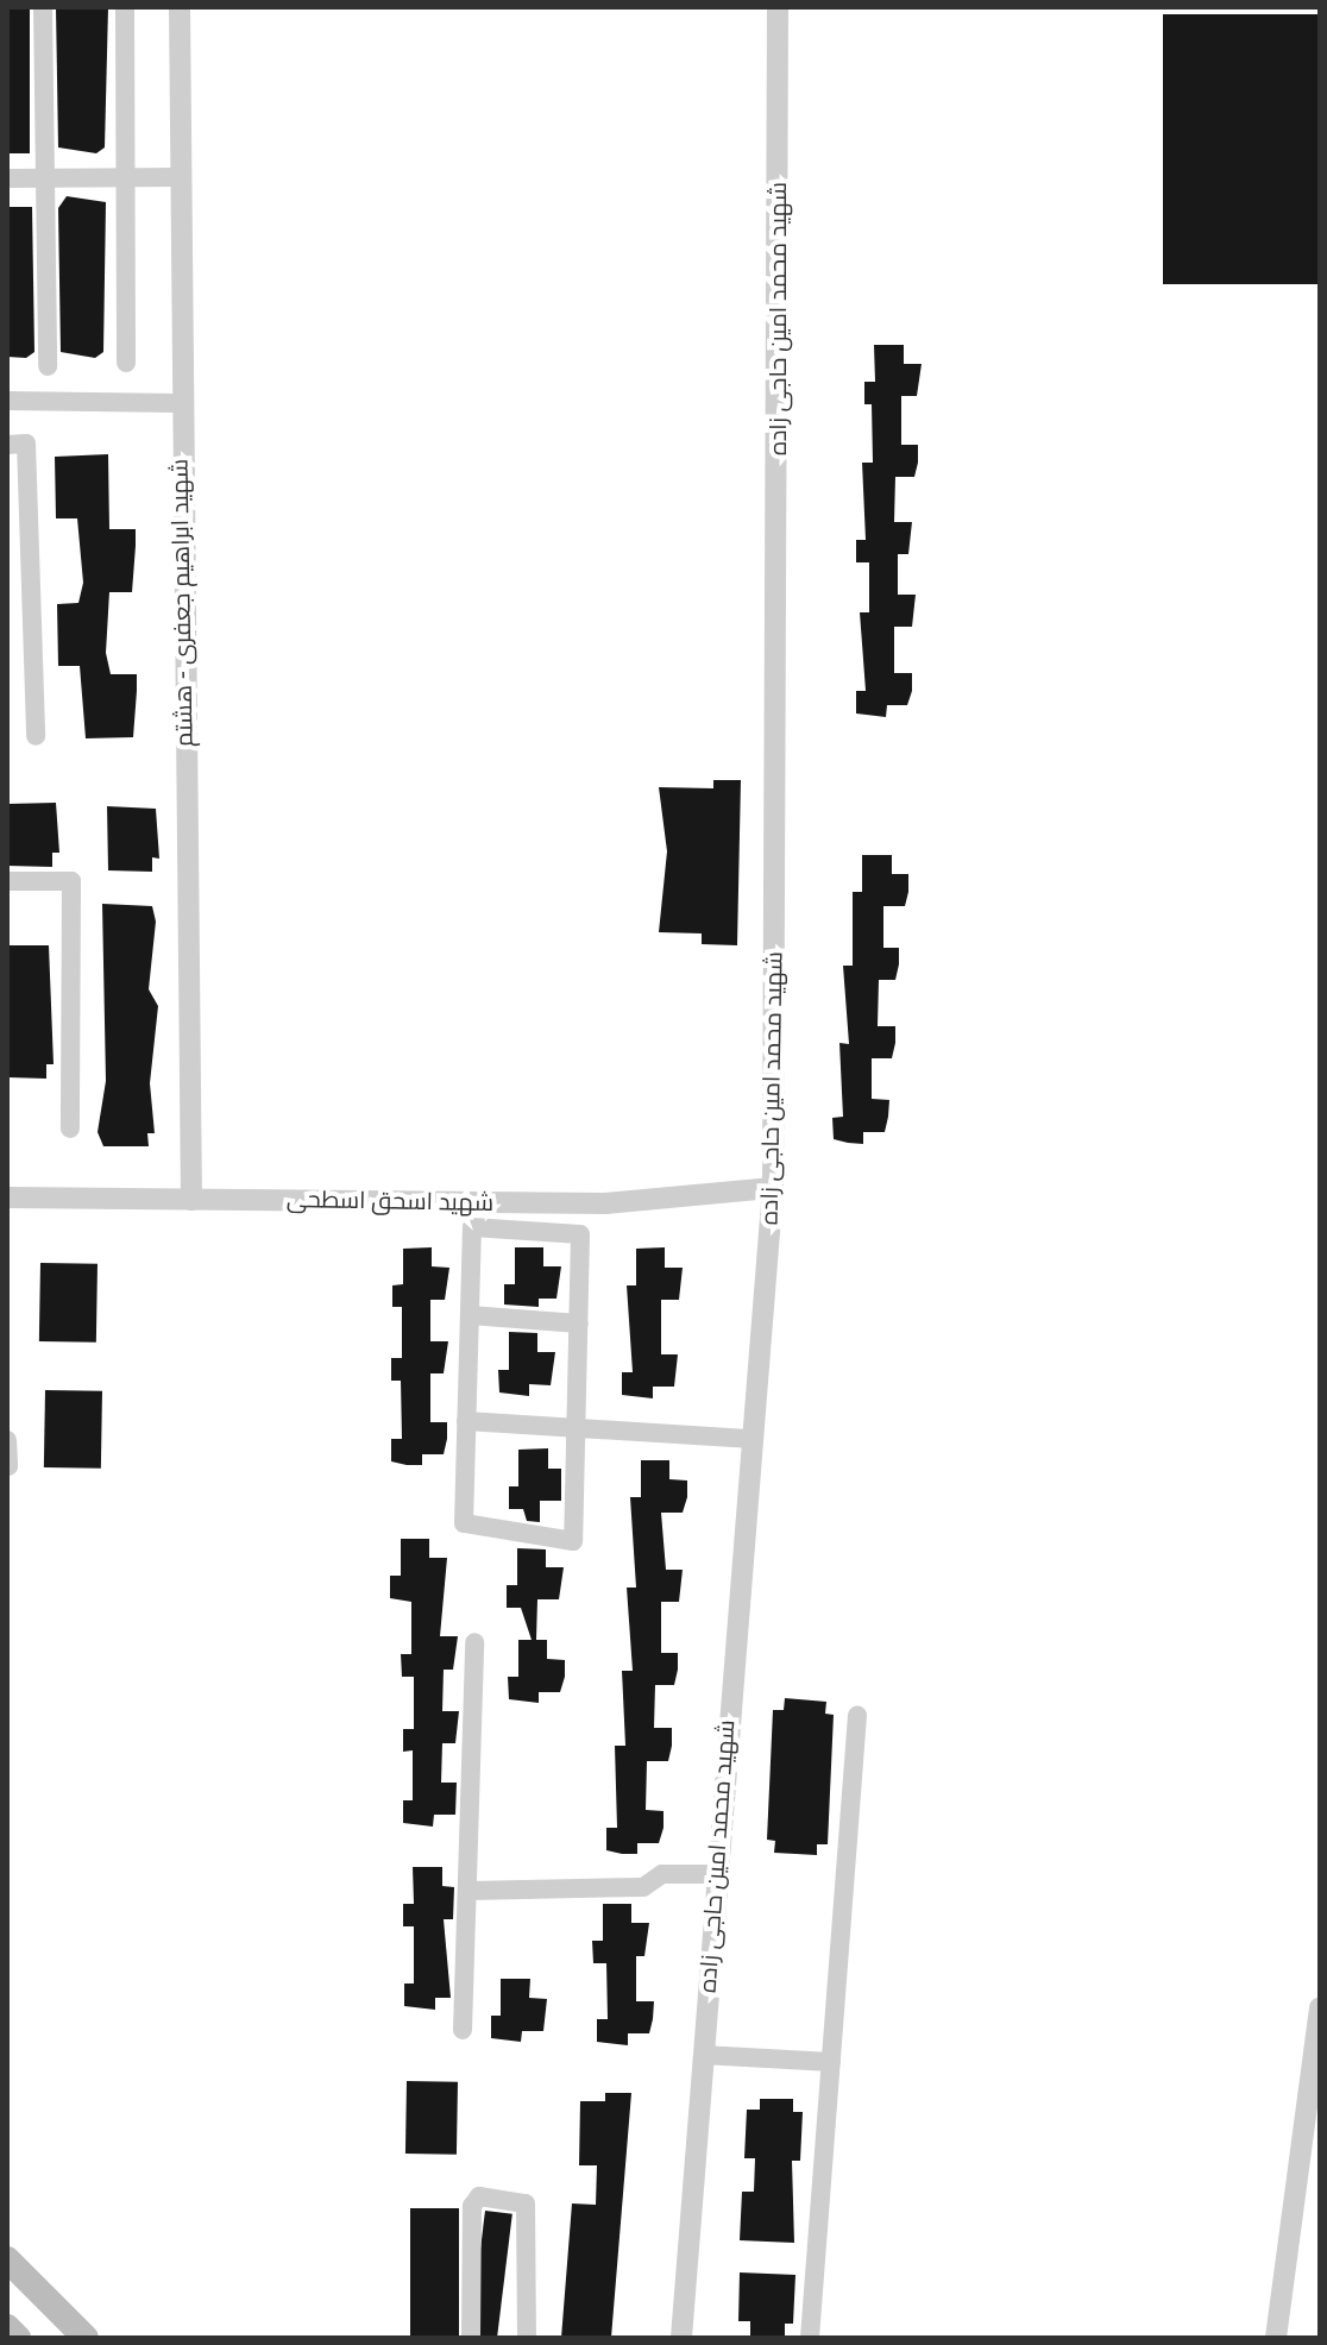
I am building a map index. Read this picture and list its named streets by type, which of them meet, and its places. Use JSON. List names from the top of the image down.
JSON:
{
  "streets": {
    "street": ["شهید محمد امین حاجی زاده", "شهید ابراهیم جعفری - هشتم", "شهید اسحق اسطحی"]
  },
  "crossings": [
    ["شهید محمد امین حاجی زاده", "شهید اسحق اسطحی"],
    ["شهید ابراهیم جعفری - هشتم", "شهید اسحق اسطحی"]
  ]
}
